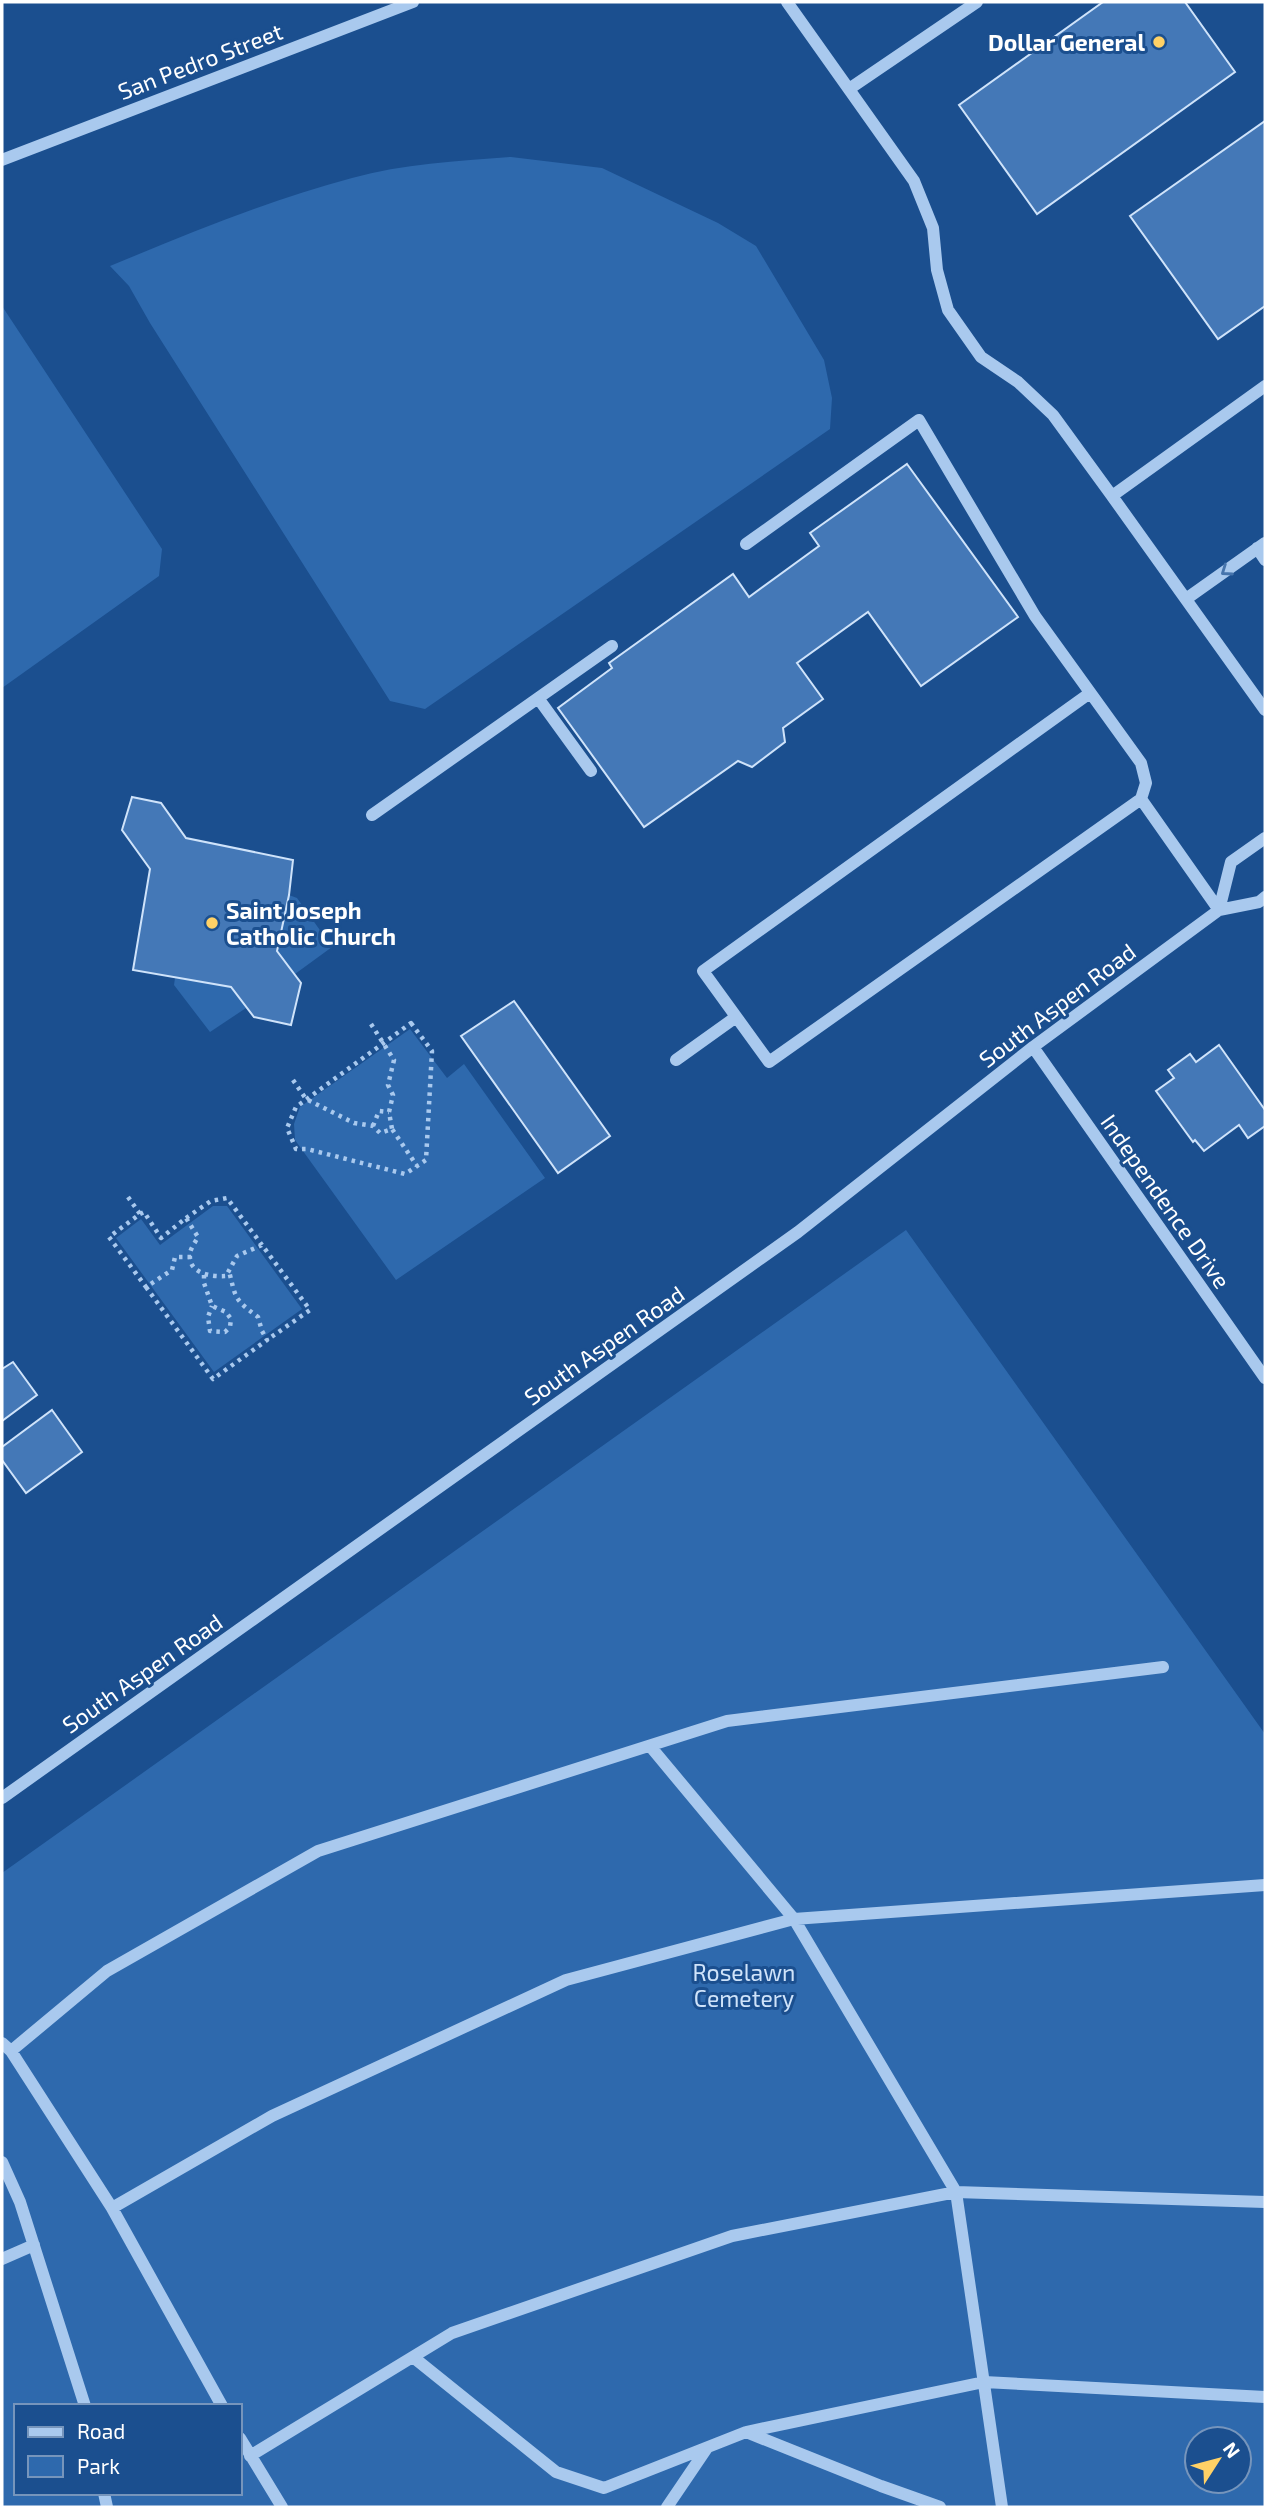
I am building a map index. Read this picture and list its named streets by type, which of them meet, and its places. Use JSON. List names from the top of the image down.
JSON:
{
  "streets": {
    "street": ["San Pedro Street", "South Aspen Road", "Independence Drive"]
  },
  "crossings": [
    ["South Aspen Road", "Independence Drive"]
  ],
  "parks": ["Roselawn Cemetery"],
  "places": ["Dollar General", "Saint Joseph Catholic Church"],
  "legend": ["Road", "Park"],
  "north": "top right"
}
